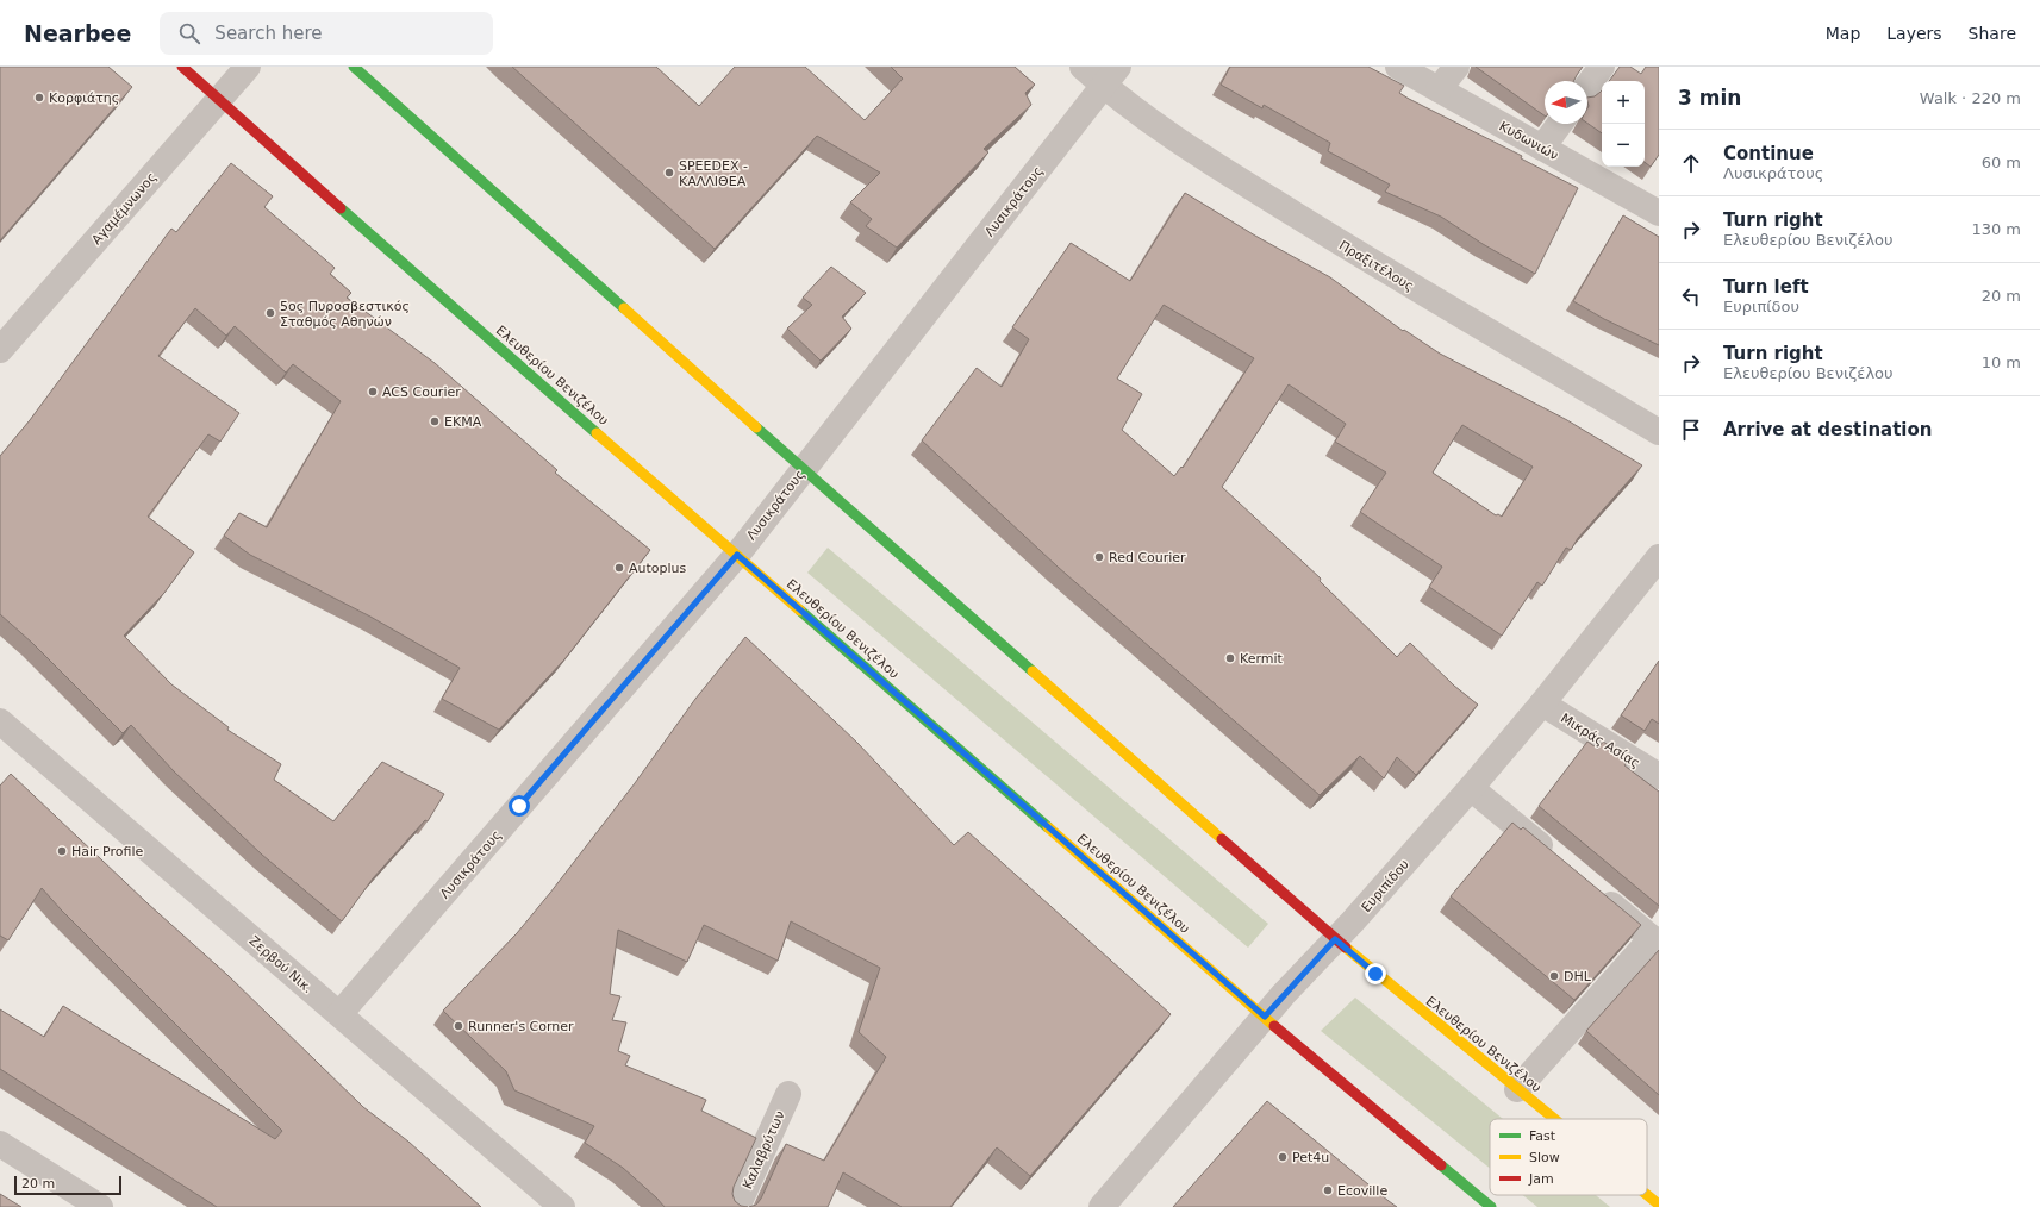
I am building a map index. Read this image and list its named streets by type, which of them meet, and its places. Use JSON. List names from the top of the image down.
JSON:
{
  "streets": {
    "main road": ["Ελευθερίου Βενιζέλου"],
    "street": [
      "Κυδωνιών",
      "Λυσικράτους",
      "Αγαμέμνωνος",
      "Πραξιτέλους",
      "Μικράς Ασίας",
      "Ευριπίδου",
      "Ζερβού Νικ.",
      "Καλαβρύτων"
    ]
  },
  "crossings": [
    ["Λυσικράτους", "Πραξιτέλους"],
    ["Λυσικράτους", "Ελευθερίου Βενιζέλου"],
    ["Λυσικράτους", "Ζερβού Νικ."],
    ["Αγαμέμνωνος", "Ελευθερίου Βενιζέλου"],
    ["Ελευθερίου Βενιζέλου", "Ευριπίδου"],
    ["Μικράς Ασίας", "Ευριπίδου"]
  ],
  "places": [
    "Κορφιάτης",
    "SPEEDEX - ΚΑΛΛΙΘΕΑ",
    "5ος Πυροσβεστικός Σταθμός Αθηνών",
    "ACS Courier",
    "ΕΚΜΑ",
    "Red Courier",
    "Autoplus",
    "Kermit",
    "Hair Profile",
    "DHL",
    "Runner's Corner",
    "Pet4u",
    "Ecoville"
  ],
  "legend": ["Fast", "Slow", "Jam"],
  "scale_bar": "20 m",
  "north": "left",
  "page": {
    "header": "Nearbee",
    "search": "Search here",
    "nav": ["Map", "Layers", "Share"],
    "heading": ["3 min", "Walk · 220 m"],
    "map_buttons": ["+", "−"],
    "list": [
      ["Continue", "Λυσικράτους", "60 m"],
      ["Turn right", "Ελευθερίου Βενιζέλου", "130 m"],
      ["Turn left", "Ευριπίδου", "20 m"],
      ["Turn right", "Ελευθερίου Βενιζέλου", "10 m"],
      "Arrive at destination"
    ],
    "scale": "20 m"
  }
}
